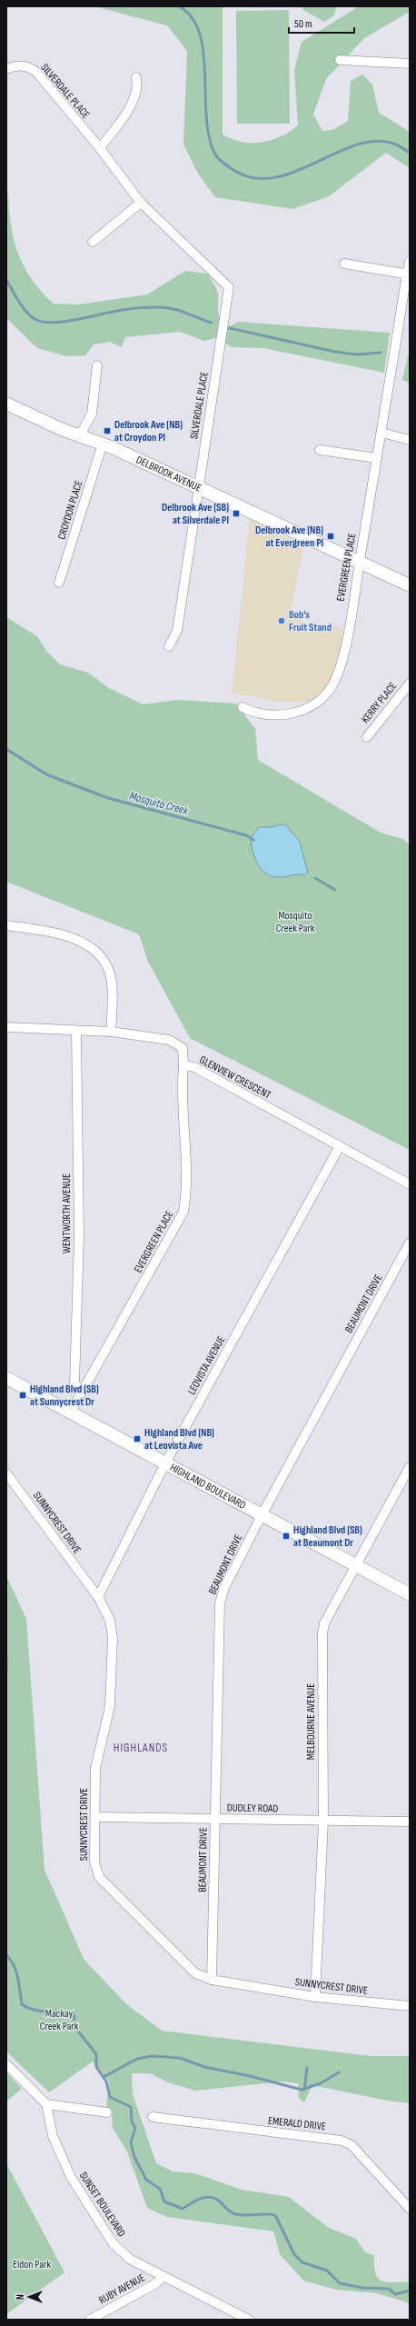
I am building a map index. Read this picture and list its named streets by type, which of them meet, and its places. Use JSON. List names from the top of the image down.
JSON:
{
  "streets": {
    "street": [
      "SILVERDALE PLACE",
      "DELBROOK AVENUE",
      "CROYDON PLACE",
      "EVERGREEN PLACE",
      "KERRY PLACE",
      "GLENVIEW CRESCENT",
      "WENTWORTH AVENUE",
      "BEAUMONT DRIVE",
      "LEOVISTA AVENUE",
      "HIGHLAND BOULEVARD",
      "SUNNYCREST DRIVE",
      "MELBOURNE AVENUE",
      "DUDLEY ROAD",
      "EMERALD DRIVE",
      "SUNSET BOULEVARD",
      "RUBY AVENUE"
    ]
  },
  "crossings": [
    ["SILVERDALE PLACE", "DELBROOK AVENUE"],
    ["DELBROOK AVENUE", "CROYDON PLACE"],
    ["DELBROOK AVENUE", "EVERGREEN PLACE"],
    ["EVERGREEN PLACE", "GLENVIEW CRESCENT"],
    ["EVERGREEN PLACE", "WENTWORTH AVENUE"],
    ["EVERGREEN PLACE", "HIGHLAND BOULEVARD"],
    ["GLENVIEW CRESCENT", "WENTWORTH AVENUE"],
    ["GLENVIEW CRESCENT", "LEOVISTA AVENUE"],
    ["BEAUMONT DRIVE", "HIGHLAND BOULEVARD"],
    ["BEAUMONT DRIVE", "SUNNYCREST DRIVE"],
    ["BEAUMONT DRIVE", "DUDLEY ROAD"],
    ["LEOVISTA AVENUE", "HIGHLAND BOULEVARD"],
    ["LEOVISTA AVENUE", "SUNNYCREST DRIVE"],
    ["HIGHLAND BOULEVARD", "MELBOURNE AVENUE"],
    ["SUNNYCREST DRIVE", "MELBOURNE AVENUE"],
    ["SUNNYCREST DRIVE", "DUDLEY ROAD"],
    ["MELBOURNE AVENUE", "DUDLEY ROAD"],
    ["SUNSET BOULEVARD", "RUBY AVENUE"]
  ],
  "districts": ["HIGHLANDS"],
  "water": ["Mosquito Creek"],
  "parks": ["Mosquito Creek Park", "Mackay Creek Park", "Eldon Park"],
  "places": {
    "transit": [
      "Delbrook Ave (NB) at Croydon Pl",
      "Delbrook Ave (SB) at Silverdale Pl",
      "Delbrook Ave (NB) at Evergreen Pl",
      "Highland Blvd (SB) at Sunnycrest Dr",
      "Highland Blvd (NB) at Leovista Ave",
      "Highland Blvd (SB) at Beaumont Dr"
    ],
    "other": ["Bob's Fruit Stand"]
  },
  "scale_bar": "50 m",
  "north": "left"
}
